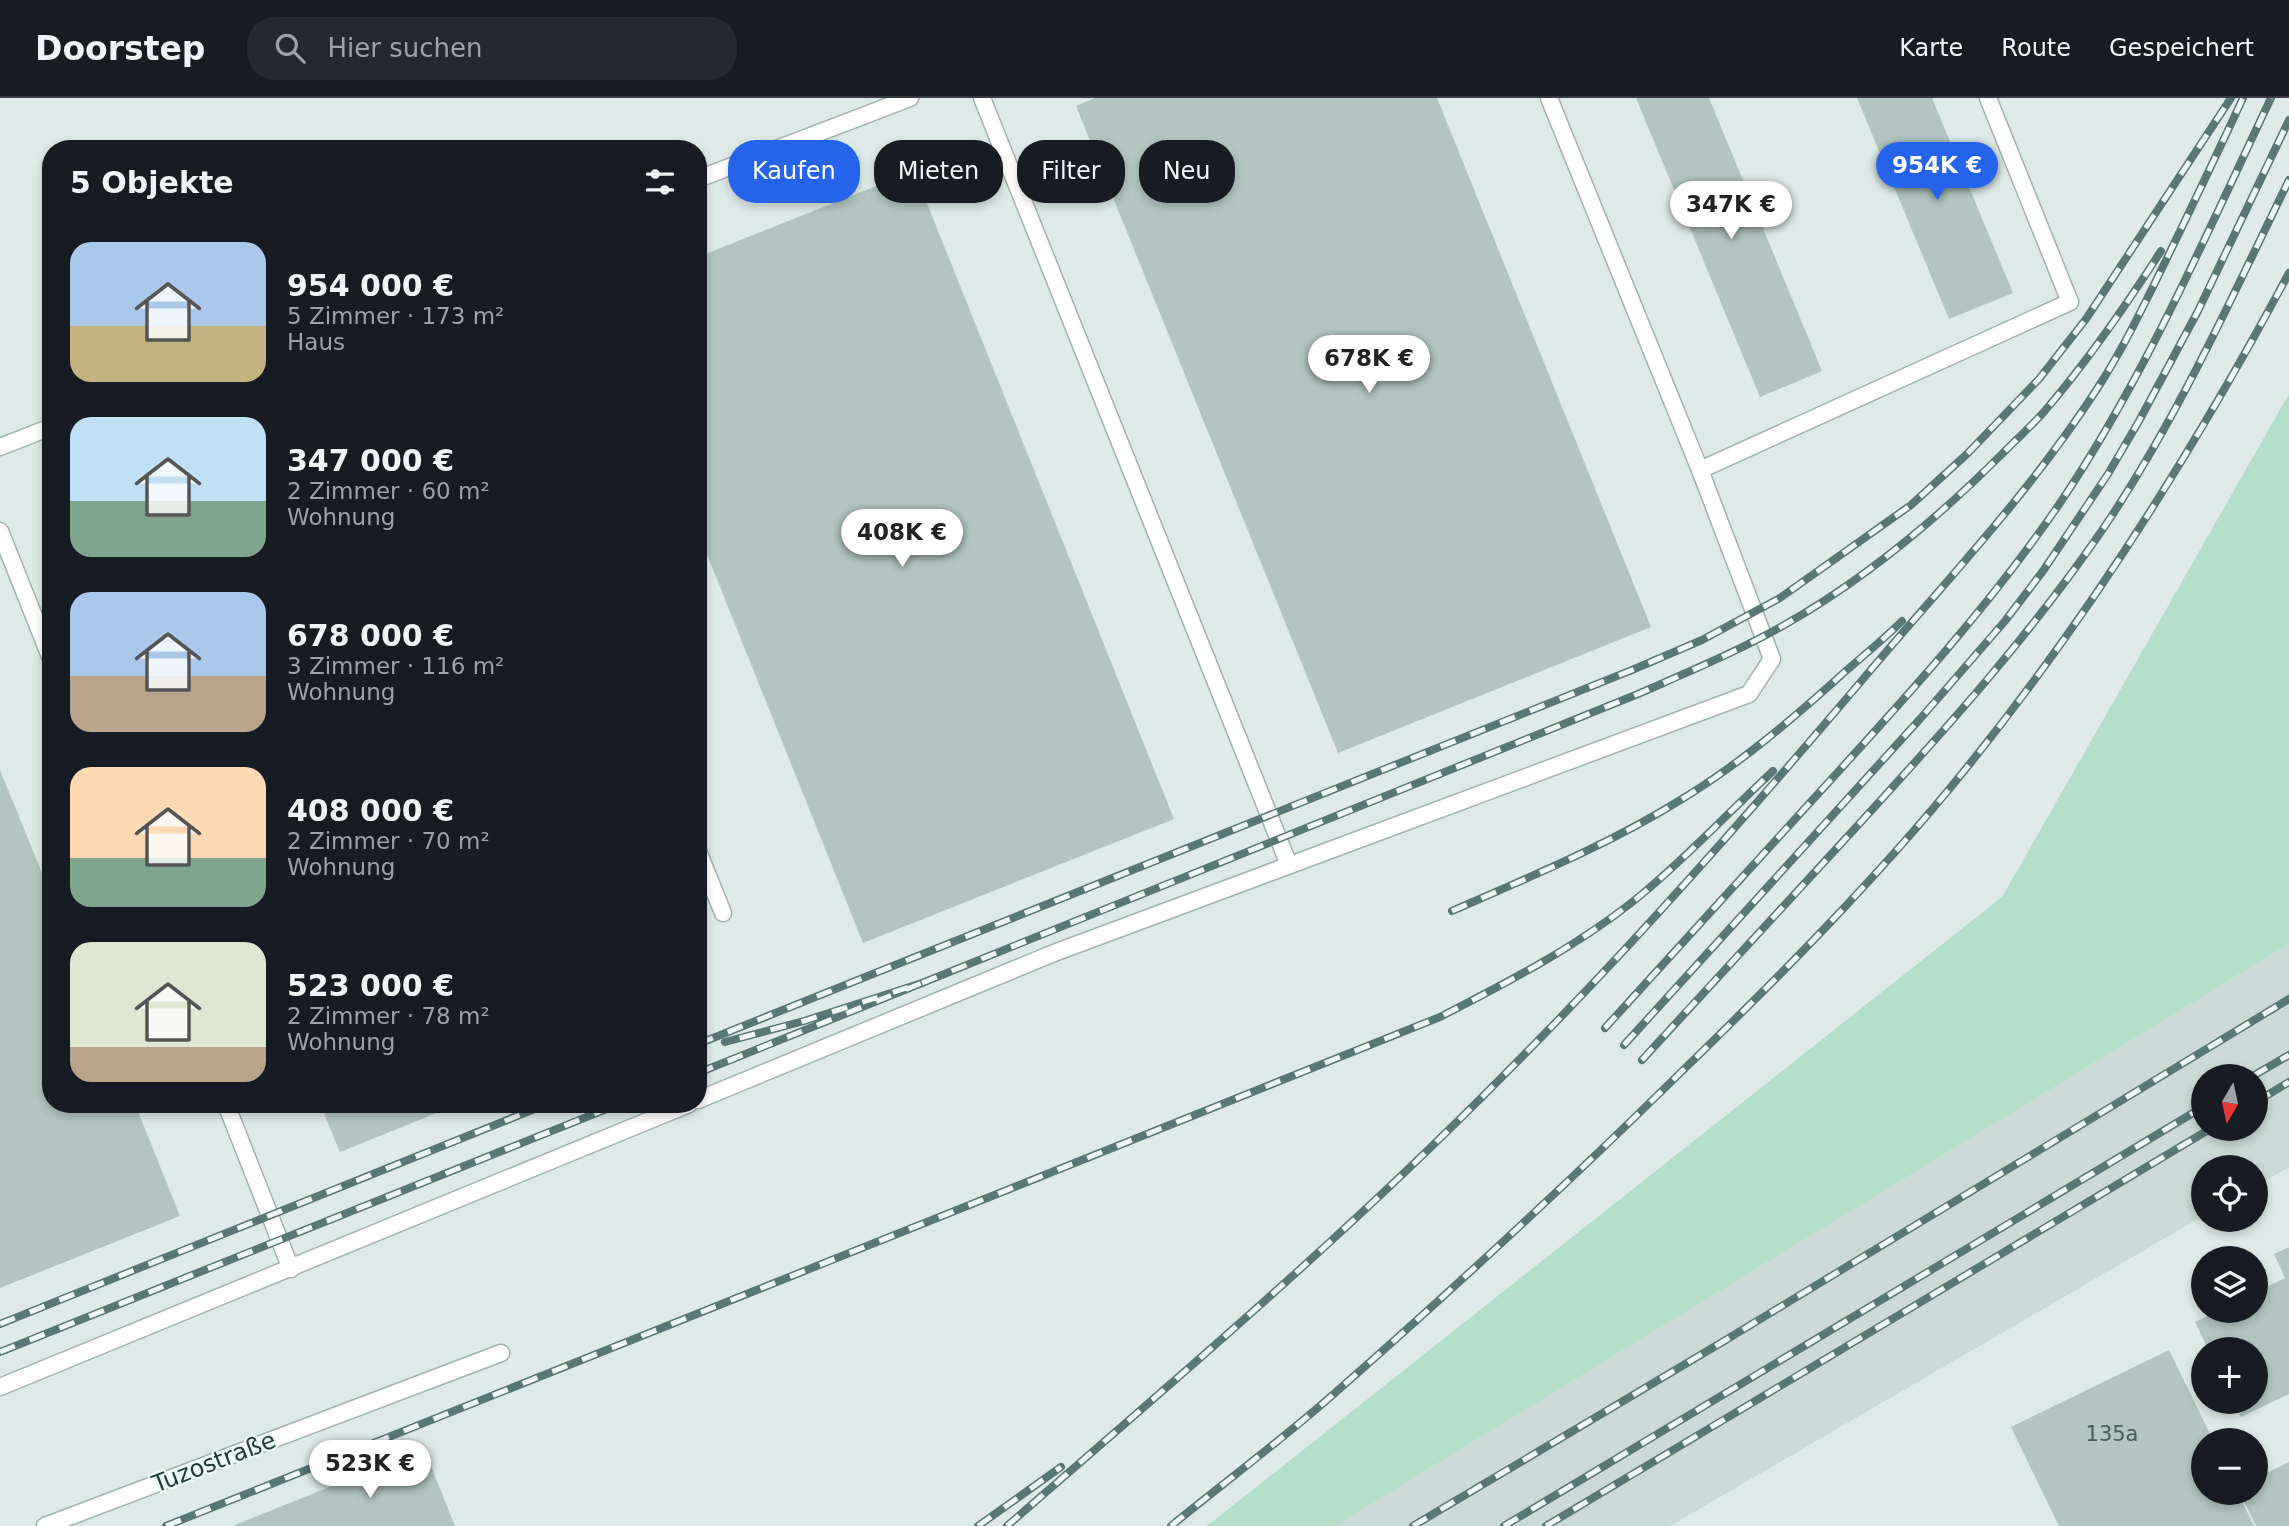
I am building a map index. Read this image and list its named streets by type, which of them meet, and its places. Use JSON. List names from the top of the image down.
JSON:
{
  "streets": {
    "lane": ["Tuzostraße"]
  },
  "house_numbers": ["135a"],
  "north": "bottom",
  "page": {
    "header": "Doorstep",
    "search": "Hier suchen",
    "nav": ["Karte", "Route", "Gespeichert"],
    "chip": [
      "Kaufen",
      "Mieten",
      "Filter",
      "Neu"
    ],
    "heading": "5 Objekte",
    "price": [
      "954K €",
      "347K €",
      "678K €",
      "408K €",
      "523K €"
    ],
    "list": [
      {
        "name": "954 000 €",
        "note": "5 Zimmer · 173 m² · Haus"
      },
      {
        "name": "347 000 €",
        "note": "2 Zimmer · 60 m² · Wohnung"
      },
      {
        "name": "678 000 €",
        "note": "3 Zimmer · 116 m² · Wohnung"
      },
      {
        "name": "408 000 €",
        "note": "2 Zimmer · 70 m² · Wohnung"
      },
      {
        "name": "523 000 €",
        "note": "2 Zimmer · 78 m² · Wohnung"
      }
    ],
    "map_buttons": ["+", "−"]
  }
}
